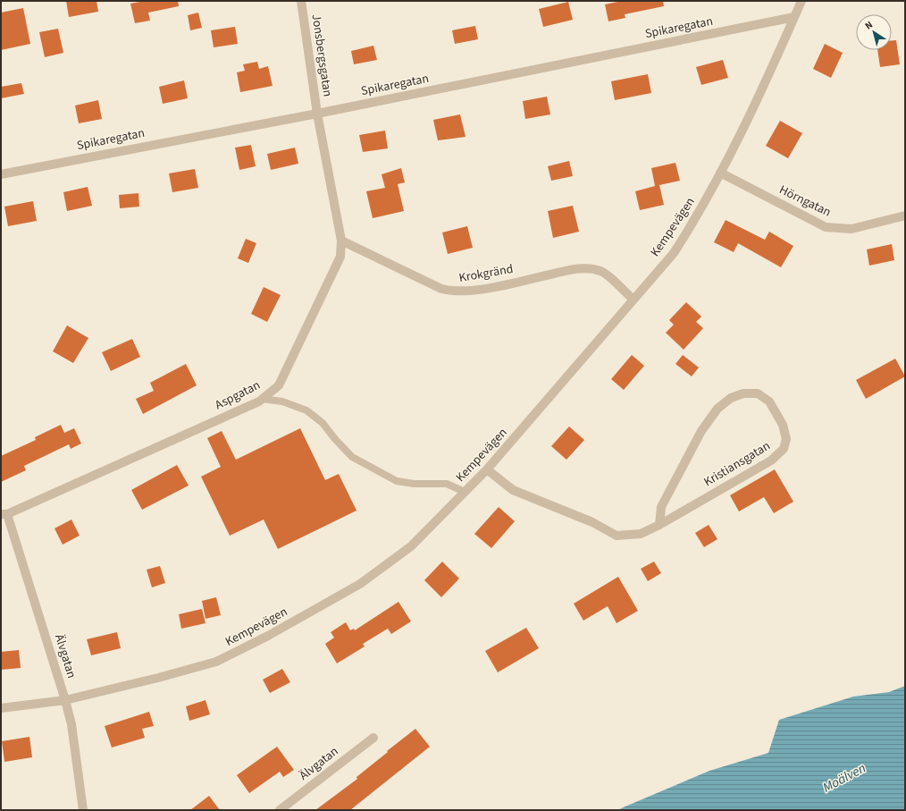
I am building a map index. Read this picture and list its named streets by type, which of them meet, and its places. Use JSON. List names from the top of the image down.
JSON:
{
  "streets": {
    "street": [
      "Spikaregatan",
      "Jonsbergsgatan",
      "Hörngatan",
      "Kempevägen",
      "Krokgränd",
      "Aspgatan",
      "Kristiansgatan",
      "Älvgatan"
    ]
  },
  "crossings": [
    ["Spikaregatan", "Jonsbergsgatan"],
    ["Spikaregatan", "Kempevägen"],
    ["Spikaregatan", "Aspgatan"],
    ["Jonsbergsgatan", "Aspgatan"],
    ["Hörngatan", "Kempevägen"],
    ["Kempevägen", "Krokgränd"],
    ["Kempevägen", "Kristiansgatan"],
    ["Kempevägen", "Älvgatan"],
    ["Krokgränd", "Aspgatan"],
    ["Aspgatan", "Älvgatan"]
  ],
  "water": ["Moälven"],
  "north": "top left"
}
